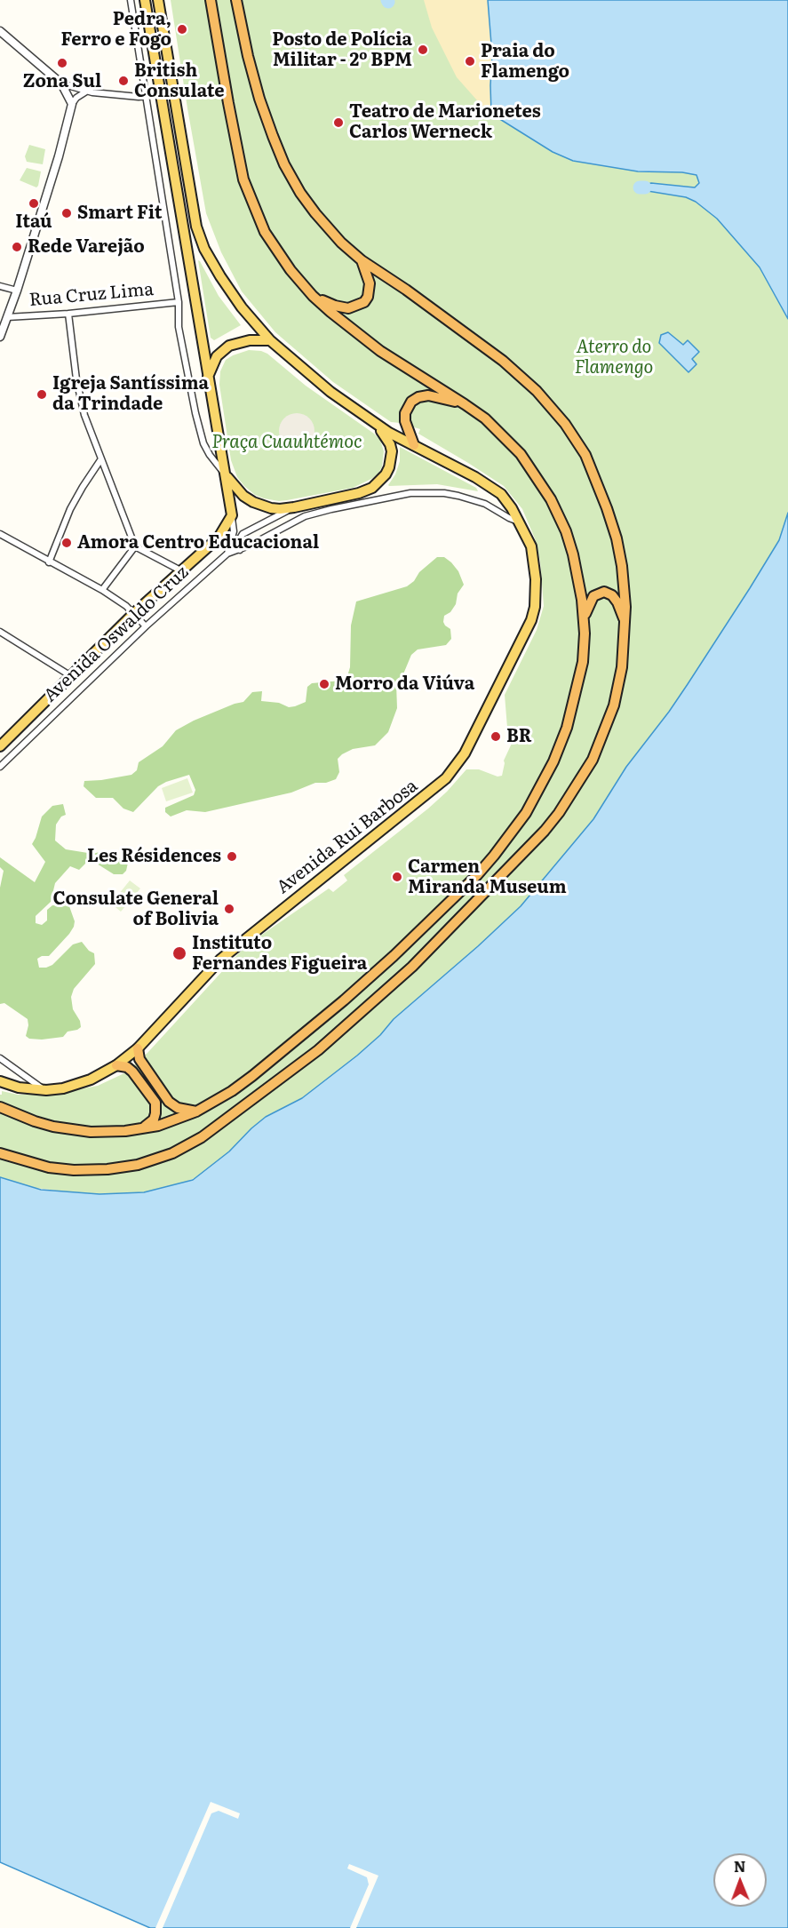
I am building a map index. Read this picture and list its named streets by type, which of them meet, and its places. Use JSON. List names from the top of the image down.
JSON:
{
  "streets": {
    "main road": ["Avenida Oswaldo Cruz", "Avenida Rui Barbosa"],
    "street": ["Rua Cruz Lima"]
  },
  "parks": ["Aterro do Flamengo", "Praça Cuauhtémoc"],
  "places": [
    "Pedra, Ferro e Fogo",
    "Posto de Polícia Militar - 2º BPM",
    "Praia do Flamengo",
    "Zona Sul",
    "British Consulate",
    "Teatro de Marionetes Carlos Werneck",
    "Itaú",
    "Smart Fit",
    "Rede Varejão",
    "Igreja Santíssima da Trindade",
    "Amora Centro Educacional",
    "Morro da Viúva",
    "BR",
    "Les Résidences",
    "Carmen Miranda Museum",
    "Consulate General of Bolivia",
    "Instituto Fernandes Figueira"
  ],
  "north": "top"
}
